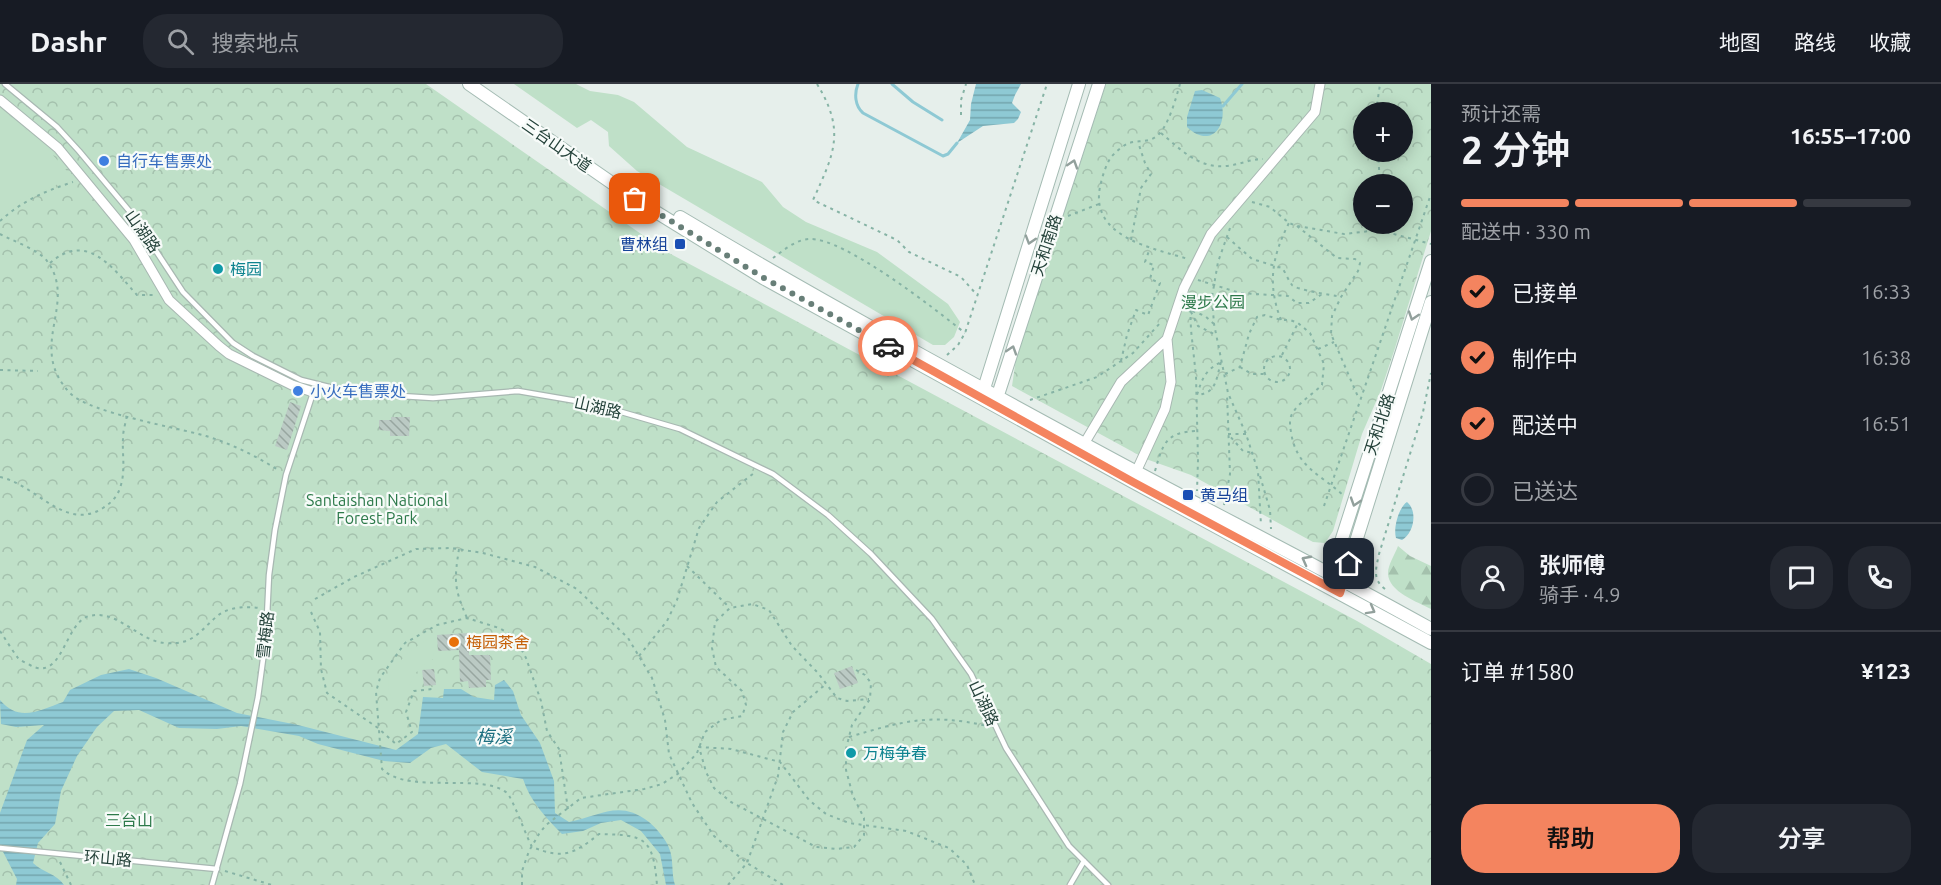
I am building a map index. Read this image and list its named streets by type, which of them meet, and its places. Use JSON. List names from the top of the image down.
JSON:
{
  "streets": {
    "main road": ["三台山大道", "天和南路", "天和北路"],
    "lane": ["山湖路", "雪梅路", "环山路"]
  },
  "crossings": [
    ["三台山大道", "天和南路"],
    ["三台山大道", "天和北路"],
    ["山湖路", "雪梅路"],
    ["雪梅路", "环山路"]
  ],
  "water": ["梅溪"],
  "parks": ["漫步公园", "Santaishan National Forest Park", "三台山"],
  "places": {
    "other": [
      "自行车售票处",
      "梅园",
      "小火车售票处",
      "梅园茶舍",
      "万梅争春"
    ],
    "transit": ["曹林组", "黄马组"]
  },
  "page": {
    "header": "Dashr",
    "search": "搜索地点",
    "nav": ["地图", "路线", "收藏"],
    "heading": ["2 分钟", "预计还需", "16:55–17:00"],
    "panel": [
      "张师傅",
      "骑手 · 4.9",
      "订单 #1580",
      "¥123"
    ],
    "map_buttons": ["+", "−"],
    "bar": "配送中 · 330 m",
    "list": [
      ["已接单", "16:33"],
      ["制作中", "16:38"],
      ["配送中", "16:51"],
      "已送达"
    ],
    "buttons": ["帮助", "分享"]
  }
}
